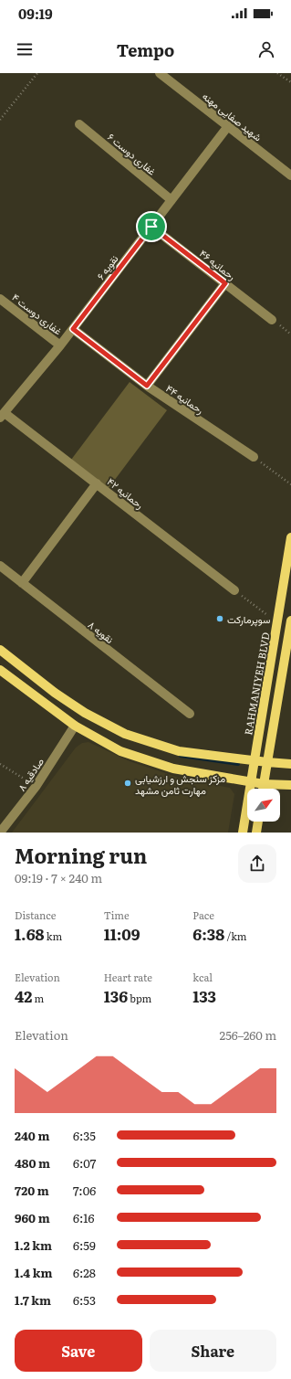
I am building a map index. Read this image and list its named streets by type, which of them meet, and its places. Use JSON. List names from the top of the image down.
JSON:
{
  "streets": {
    "main road": ["RAHMANIYEH BLVD"],
    "street": [
      "شهید صفایی مهنه",
      "غفاری دوست ۶",
      "رحمانیه ۴۶",
      "نقویه ۶",
      "غفاری دوست ۴",
      "رحمانیه ۴۴",
      "رحمانیه ۴۲",
      "نقویه ۸",
      "صادقیه ۸"
    ]
  },
  "crossings": [
    ["شهید صفایی مهنه", "نقویه ۶"],
    ["غفاری دوست ۶", "نقویه ۶"],
    ["رحمانیه ۴۶", "نقویه ۶"],
    ["نقویه ۶", "غفاری دوست ۴"],
    ["نقویه ۶", "رحمانیه ۴۴"],
    ["نقویه ۶", "رحمانیه ۴۲"]
  ],
  "places": ["سوپرمارکت", "مزکز سنجش و ارزشیابی مهارت ثامن مشهد"],
  "north": "top right",
  "page": {
    "status": "09:19",
    "header": "Tempo",
    "heading": ["Morning run", "09:19 · 7 × 240 m"],
    "stats": [
      ["Distance", "1.68 km"],
      ["Time", "11:09"],
      ["Pace", "6:38 /km"],
      ["Elevation", "42 m"],
      ["Heart rate", "136 bpm"],
      ["kcal", "133"]
    ],
    "chart": ["Elevation", "256–260 m"],
    "list": [
      {
        "name": "240 m",
        "note": "6:35"
      },
      {
        "name": "480 m",
        "note": "6:07"
      },
      {
        "name": "720 m",
        "note": "7:06"
      },
      {
        "name": "960 m",
        "note": "6:16"
      },
      {
        "name": "1.2 km",
        "note": "6:59"
      },
      {
        "name": "1.4 km",
        "note": "6:28"
      },
      {
        "name": "1.7 km",
        "note": "6:53"
      }
    ],
    "buttons": ["Save", "Share"]
  }
}
